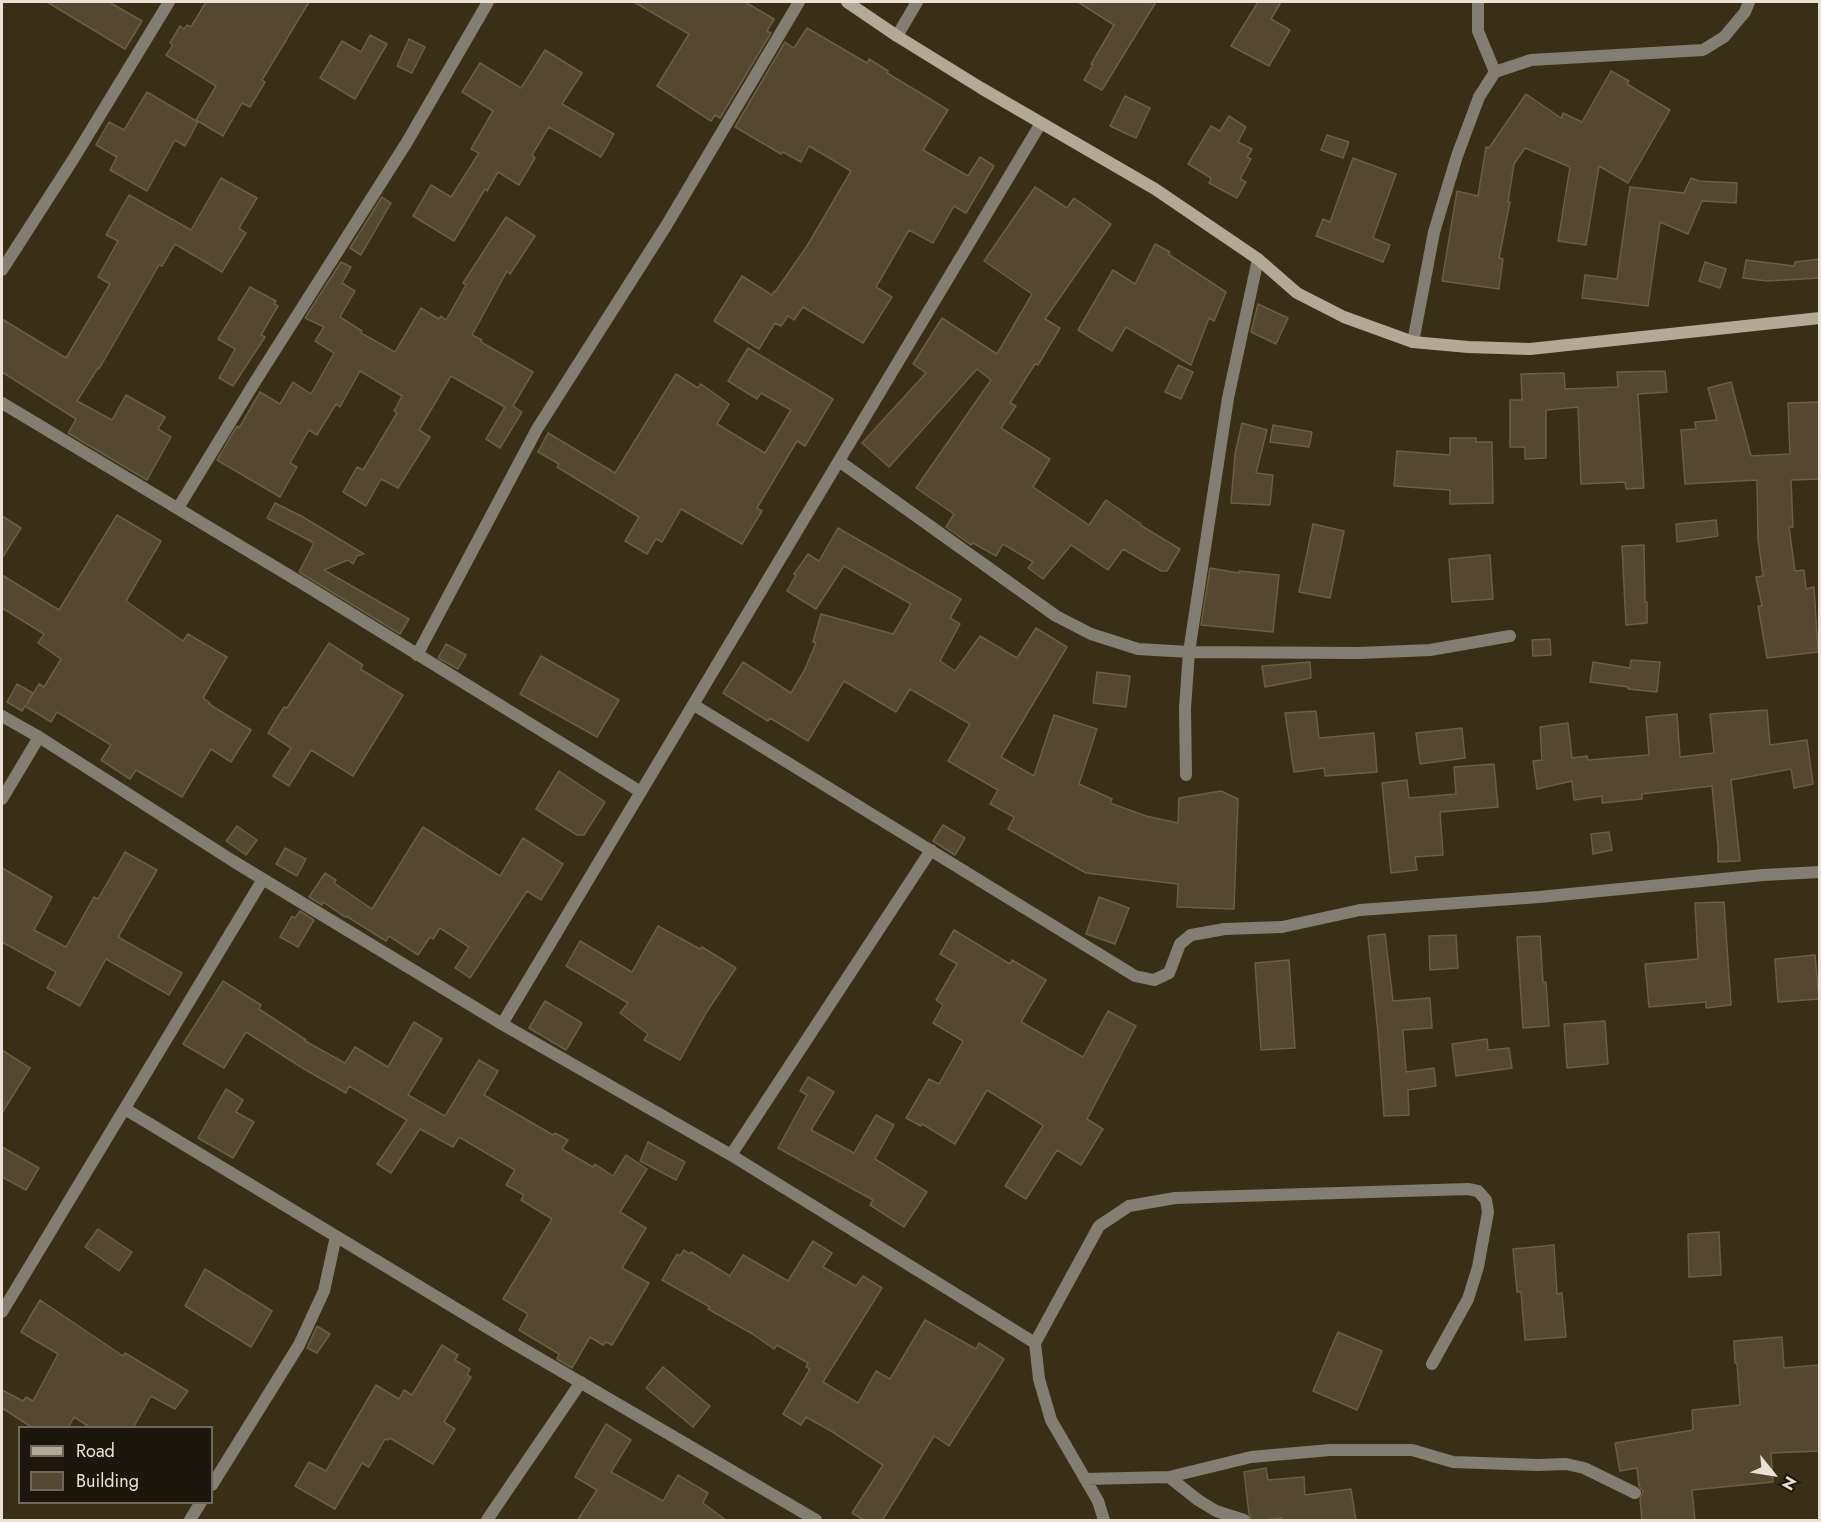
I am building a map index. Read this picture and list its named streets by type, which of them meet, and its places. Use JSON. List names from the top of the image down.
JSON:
{
  "legend": ["Road", "Building"],
  "north": "bottom right"
}
